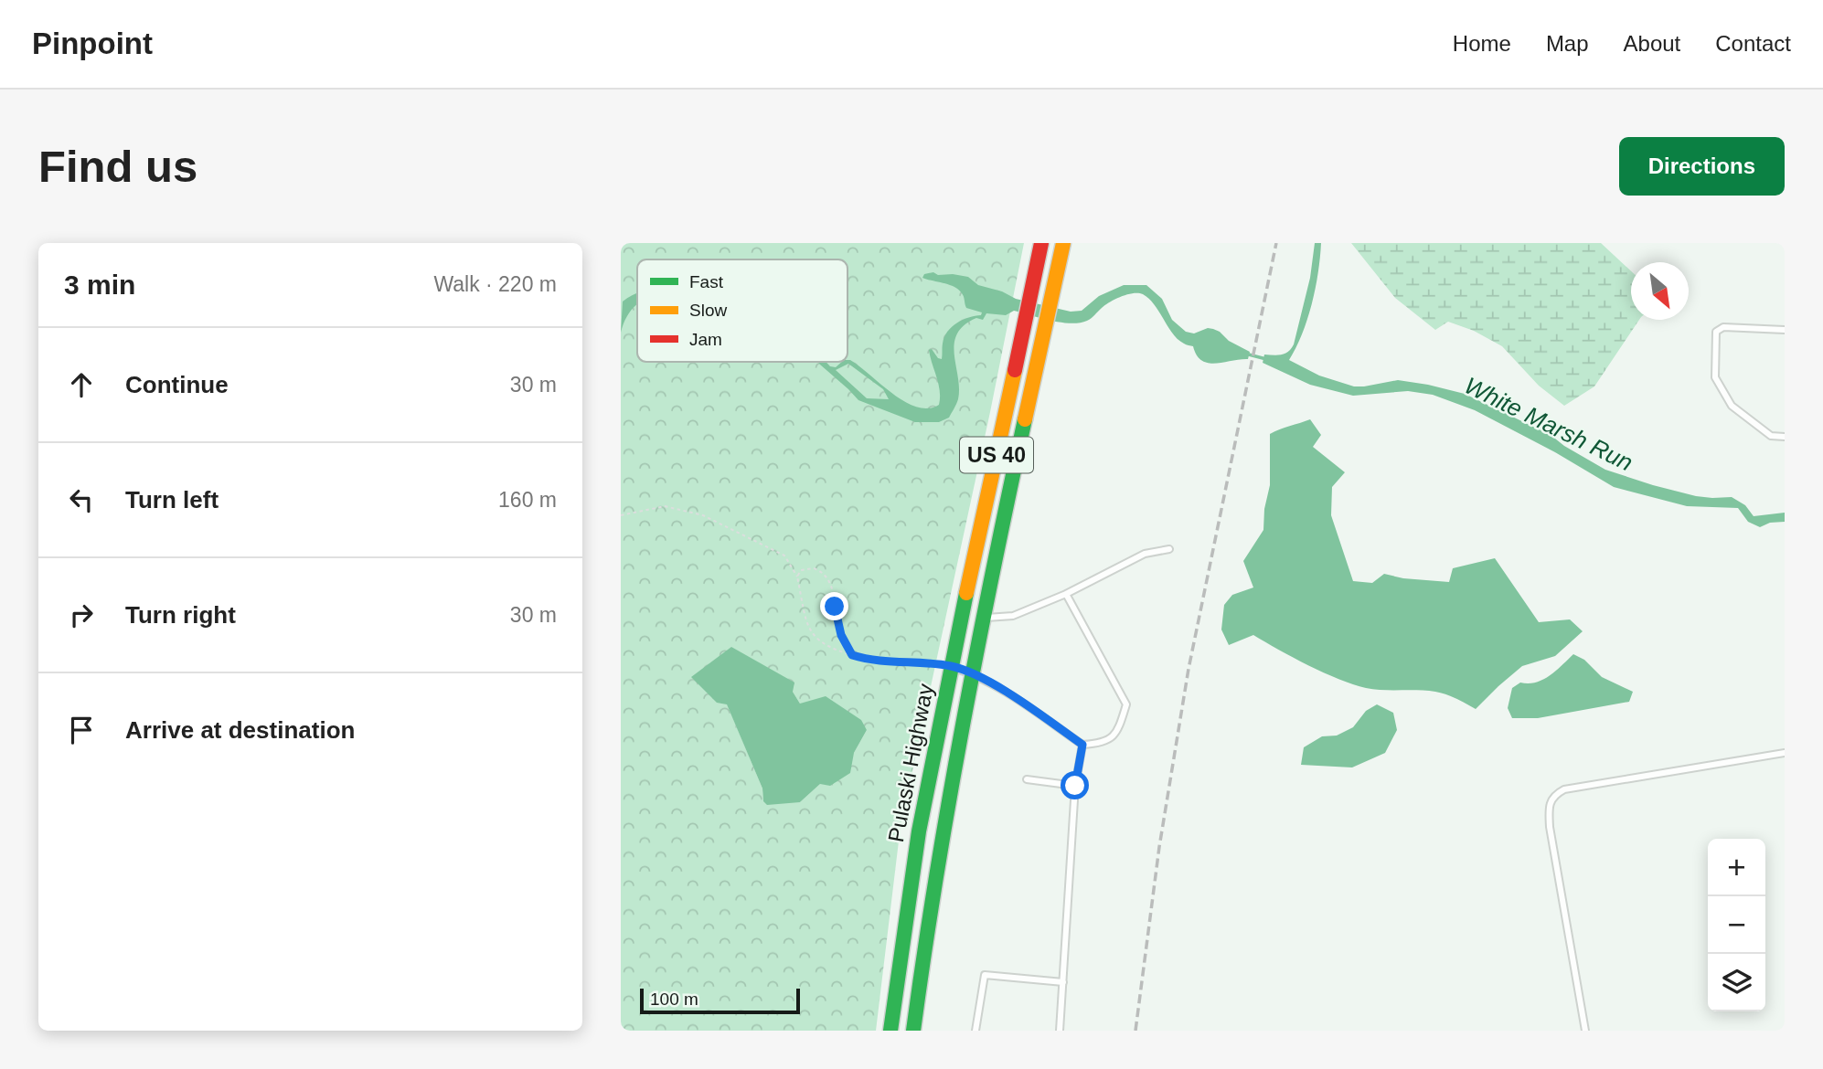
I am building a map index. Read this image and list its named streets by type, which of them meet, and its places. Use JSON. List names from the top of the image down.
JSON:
{
  "streets": {
    "highway": ["US 40", "Pulaski Highway"]
  },
  "water": ["White Marsh Run"],
  "legend": ["Fast", "Slow", "Jam"],
  "scale_bar": "100 m",
  "north": "bottom right",
  "page": {
    "header": "Pinpoint",
    "nav": [
      "Home",
      "Map",
      "About",
      "Contact"
    ],
    "buttons": "Directions",
    "title": "Find us",
    "heading": ["3 min", "Walk · 220 m"],
    "list": [
      ["Continue", "30 m"],
      ["Turn left", "160 m"],
      ["Turn right", "30 m"],
      "Arrive at destination"
    ],
    "map_buttons": ["+", "−"],
    "scale": "100 m"
  }
}
